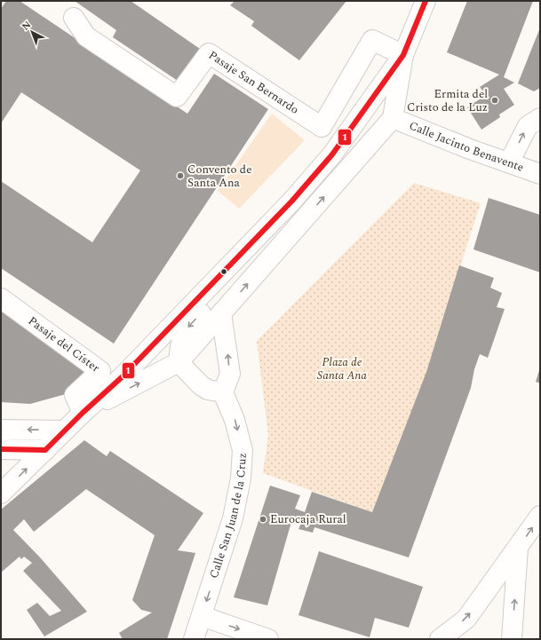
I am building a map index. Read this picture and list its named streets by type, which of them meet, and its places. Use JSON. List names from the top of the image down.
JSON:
{
  "streets": {
    "street": [
      "Pasaje San Bernardo",
      "Calle Jacinto Benavente",
      "Pasaje del Císter",
      "Calle San Juan de la Cruz"
    ]
  },
  "one_way": ["Calle San Juan de la Cruz"],
  "parks": ["Plaza de Santa Ana"],
  "places": ["Ermita del Cristo de la Luz", "Convento de Santa Ana", "Eurocaja Rural"],
  "lines": ["transit line 1"],
  "north": "top left"
}
